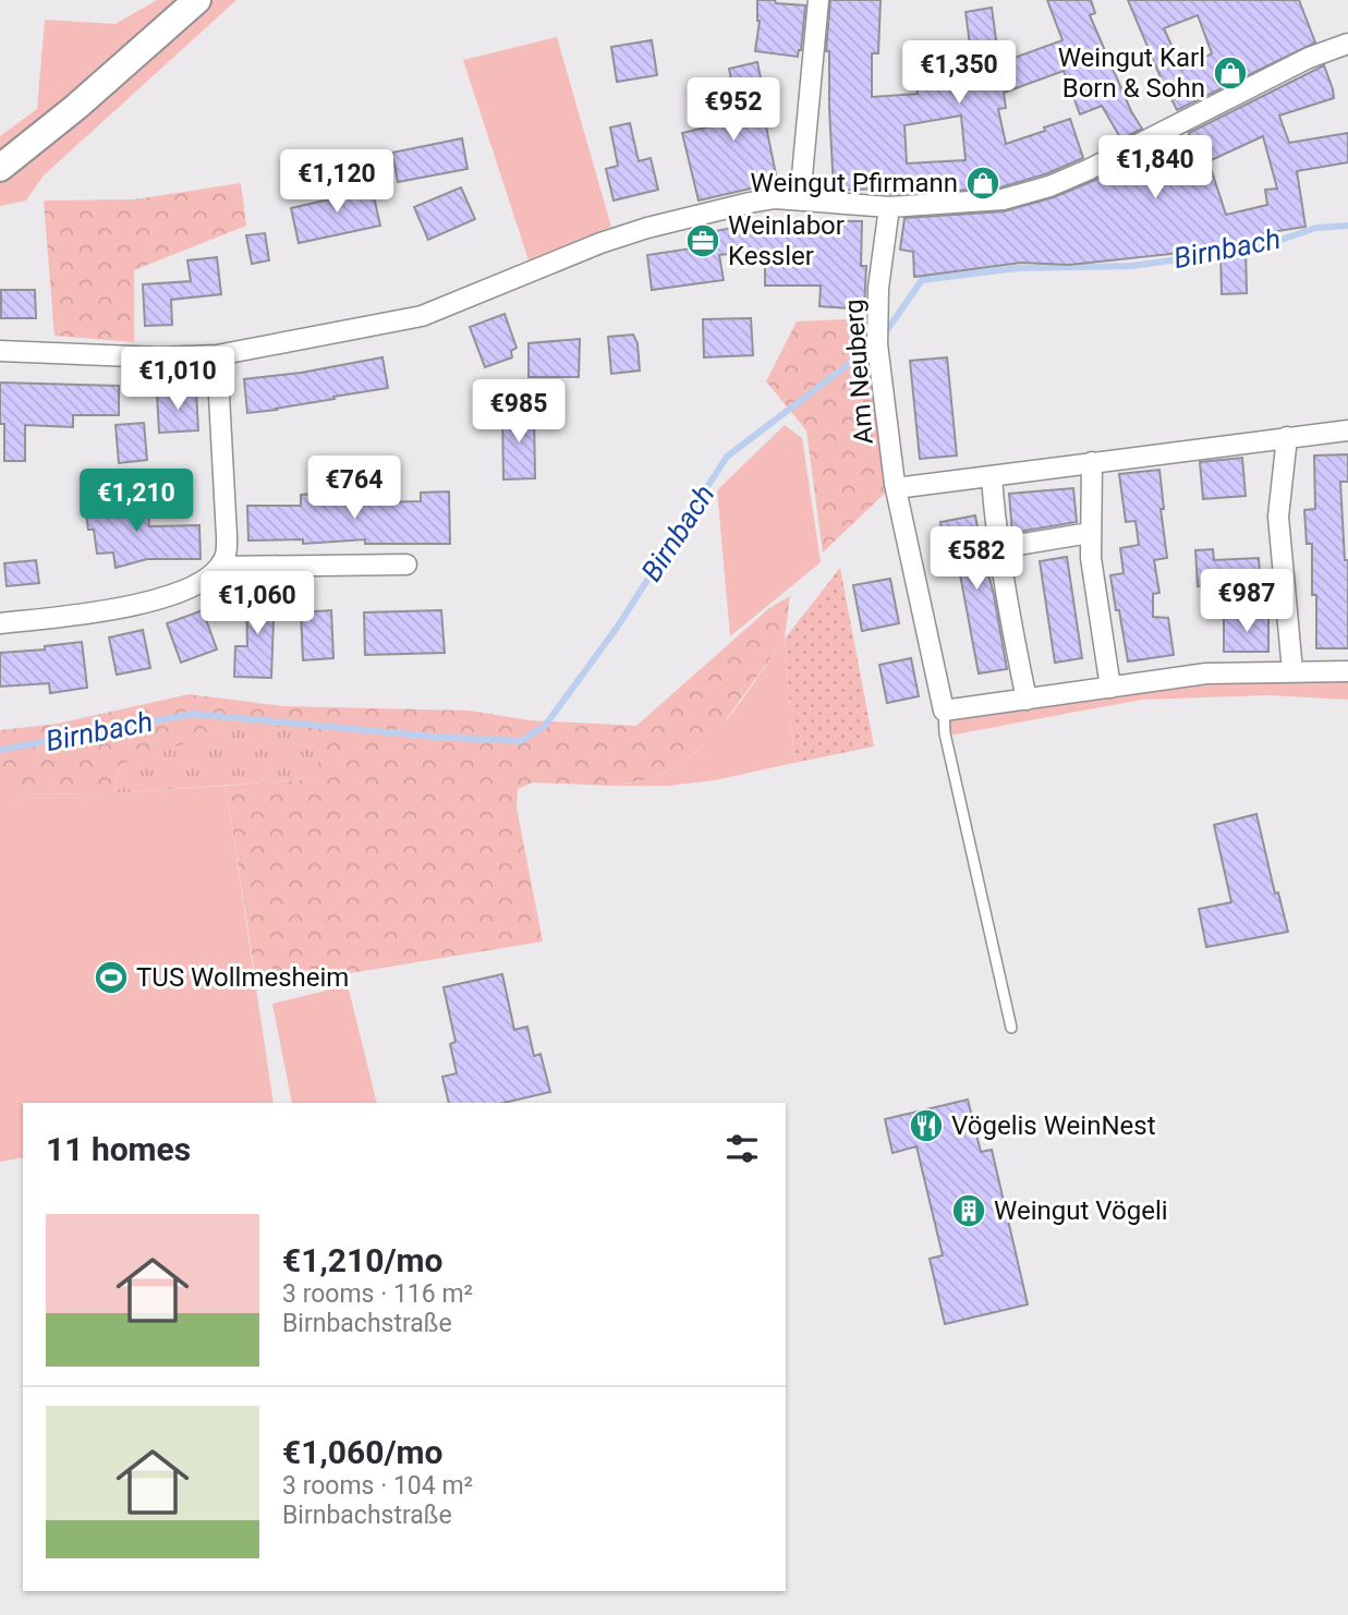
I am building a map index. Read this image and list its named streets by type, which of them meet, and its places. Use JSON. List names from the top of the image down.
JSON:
{
  "streets": {
    "street": ["Am Neuberg"]
  },
  "water": ["Birnbach"],
  "places": {
    "shop": ["Weingut Karl Born & Sohn", "Weingut Pfirmann"],
    "office": ["Weinlabor Kessler"],
    "sports": ["TUS Wollmesheim"],
    "restaurant": ["Vögelis WeinNest"],
    "building": ["Weingut Vögeli"]
  },
  "page": {
    "price": [
      "€1,350",
      "€952",
      "€1,840",
      "€1,120",
      "€1,010",
      "€985",
      "€764",
      "€1,210",
      "€582",
      "€987",
      "€1,060"
    ],
    "heading": "11 homes",
    "list": [
      {
        "name": "€1,210/mo",
        "note": "3 rooms · 116 m² · Birnbachstraße"
      },
      {
        "name": "€1,060/mo",
        "note": "3 rooms · 104 m² · Birnbachstraße"
      }
    ]
  }
}
